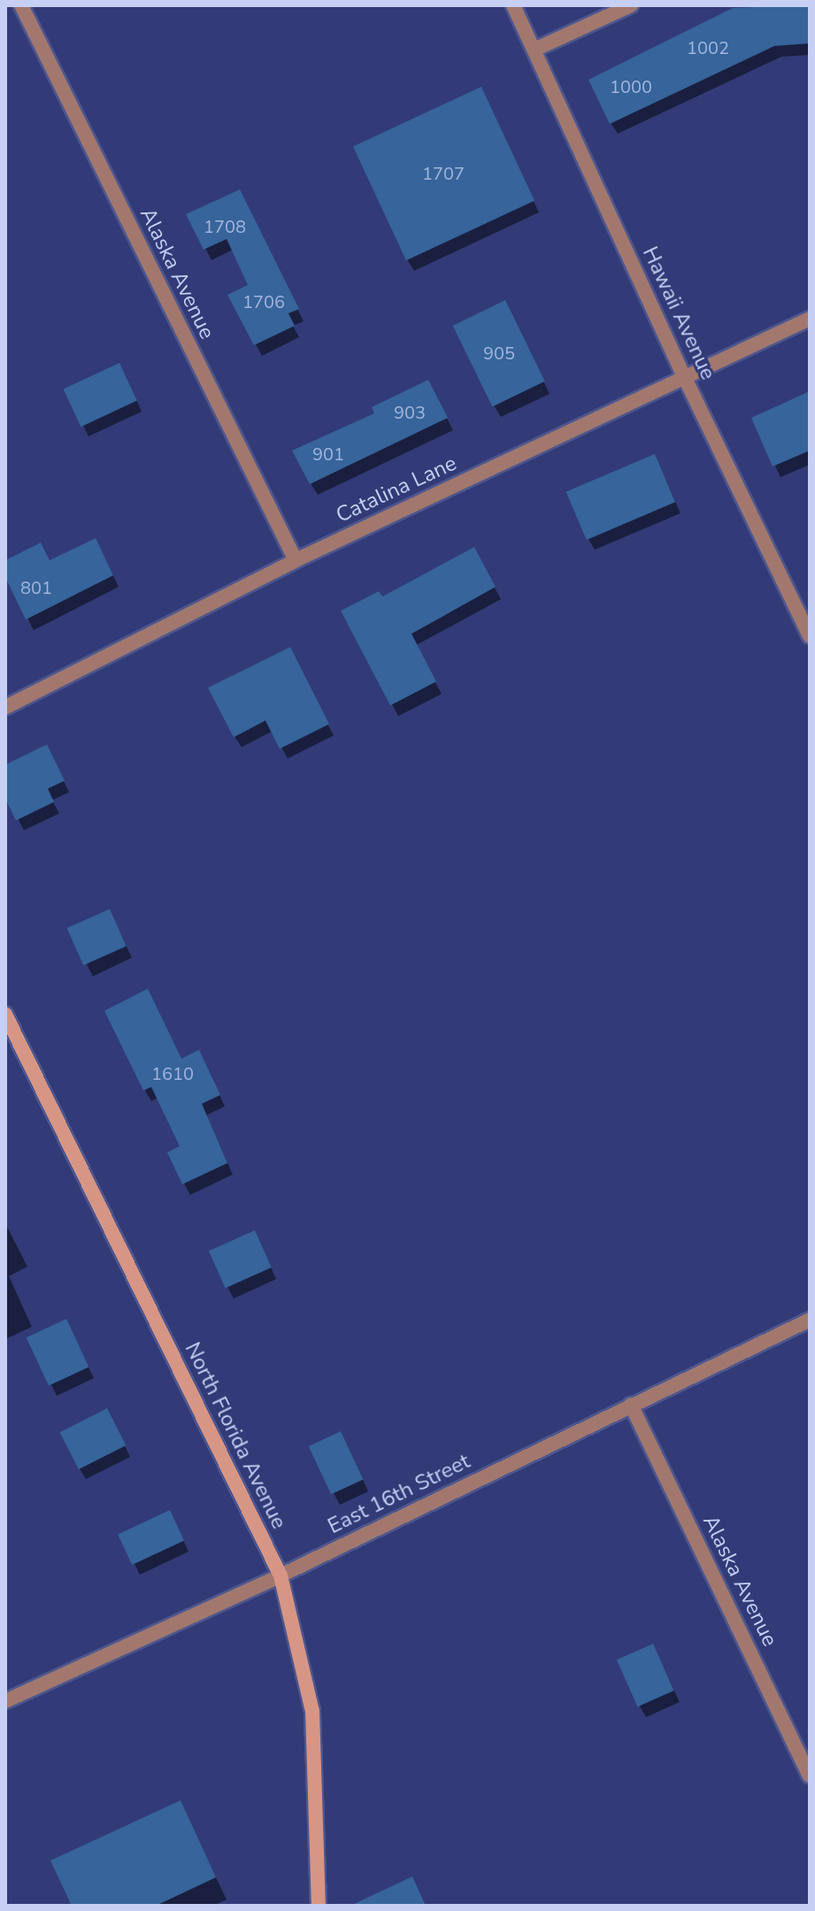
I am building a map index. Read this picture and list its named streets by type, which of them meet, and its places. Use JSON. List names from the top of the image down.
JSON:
{
  "streets": {
    "main road": ["North Florida Avenue"],
    "street": [
      "Alaska Avenue",
      "Hawaii Avenue",
      "Catalina Lane",
      "East 16th Street"
    ]
  },
  "crossings": [
    ["Alaska Avenue", "Catalina Lane"],
    ["Alaska Avenue", "East 16th Street"],
    ["Hawaii Avenue", "Catalina Lane"],
    ["North Florida Avenue", "East 16th Street"]
  ],
  "house_numbers": [
    "1002",
    "1000",
    "1707",
    "1708",
    "1706",
    "905",
    "903",
    "901",
    "801",
    "1610"
  ]
}
